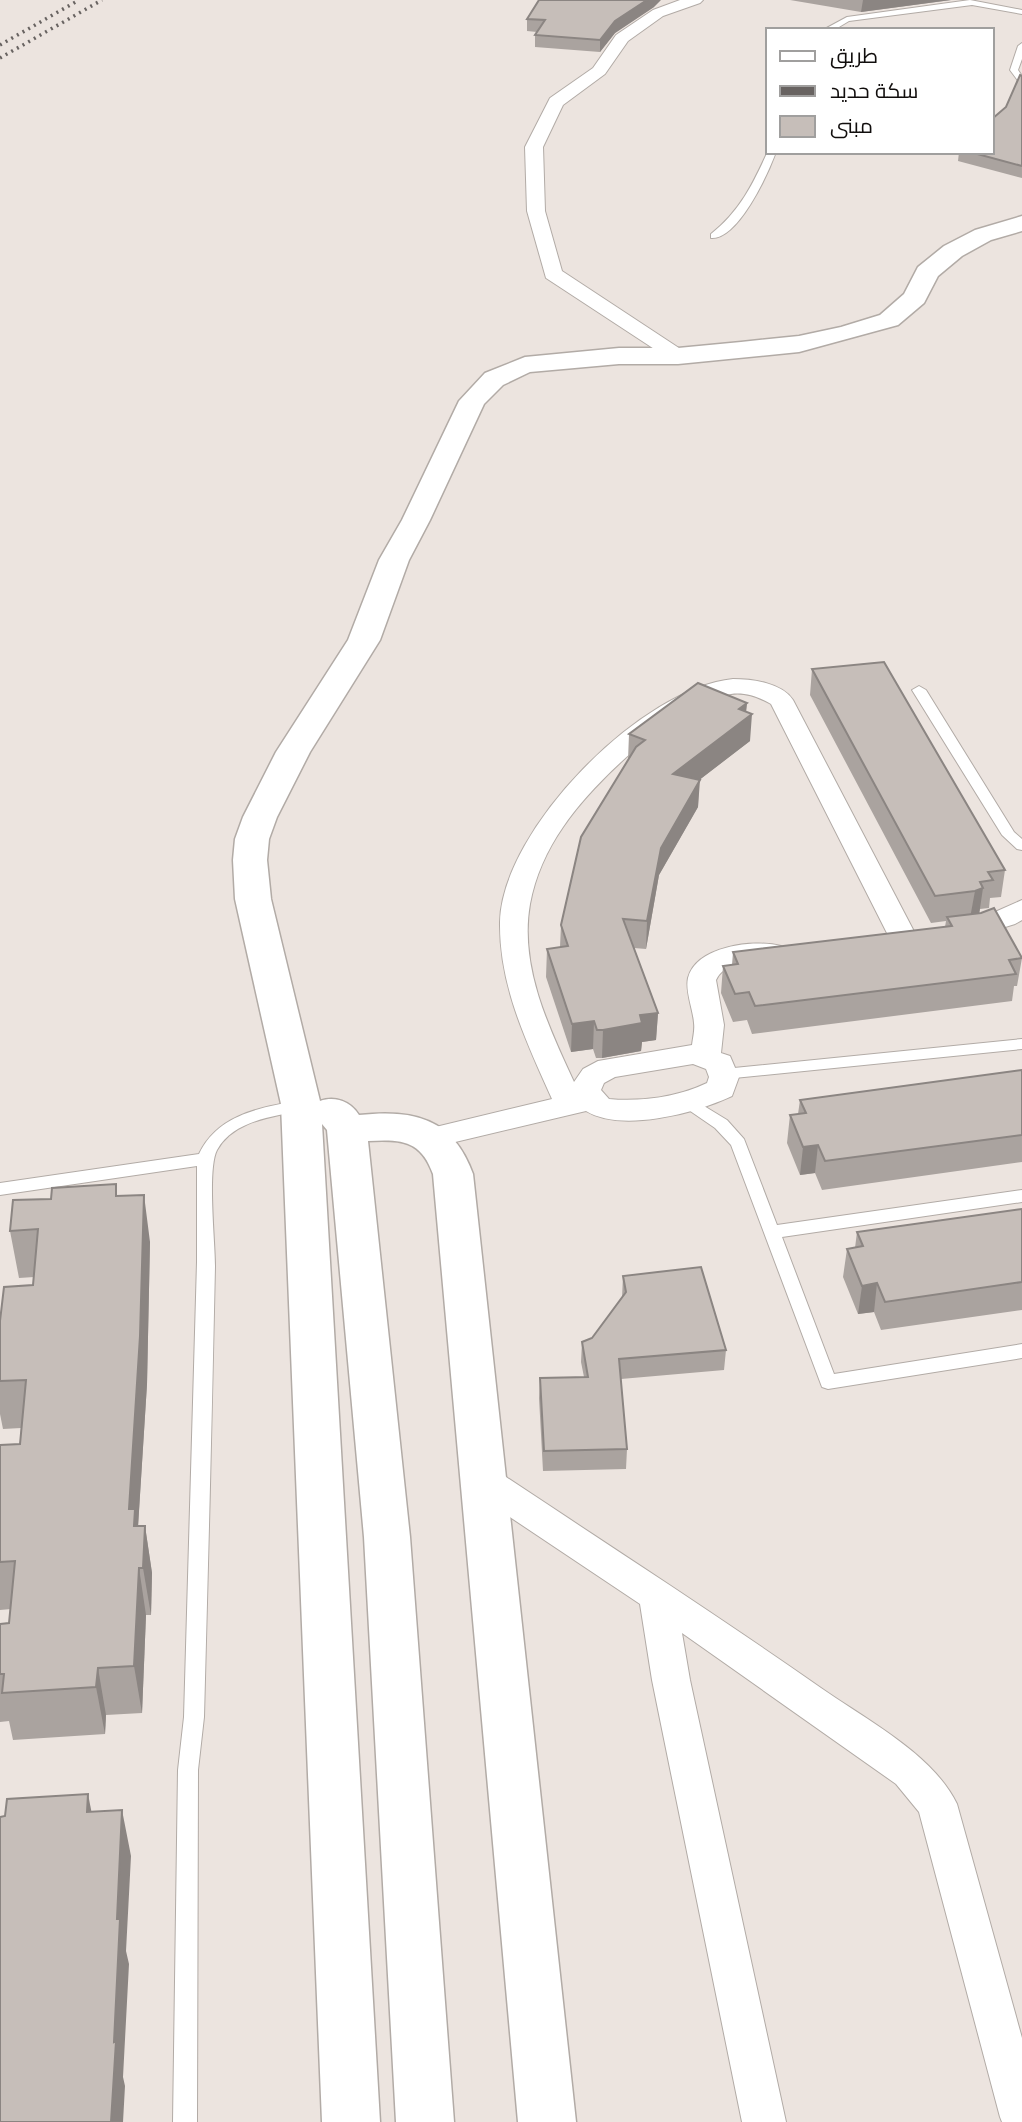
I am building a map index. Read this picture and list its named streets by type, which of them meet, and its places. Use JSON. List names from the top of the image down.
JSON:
{
  "legend": ["طريق", "سكة حديد", "مبنى"]
}
